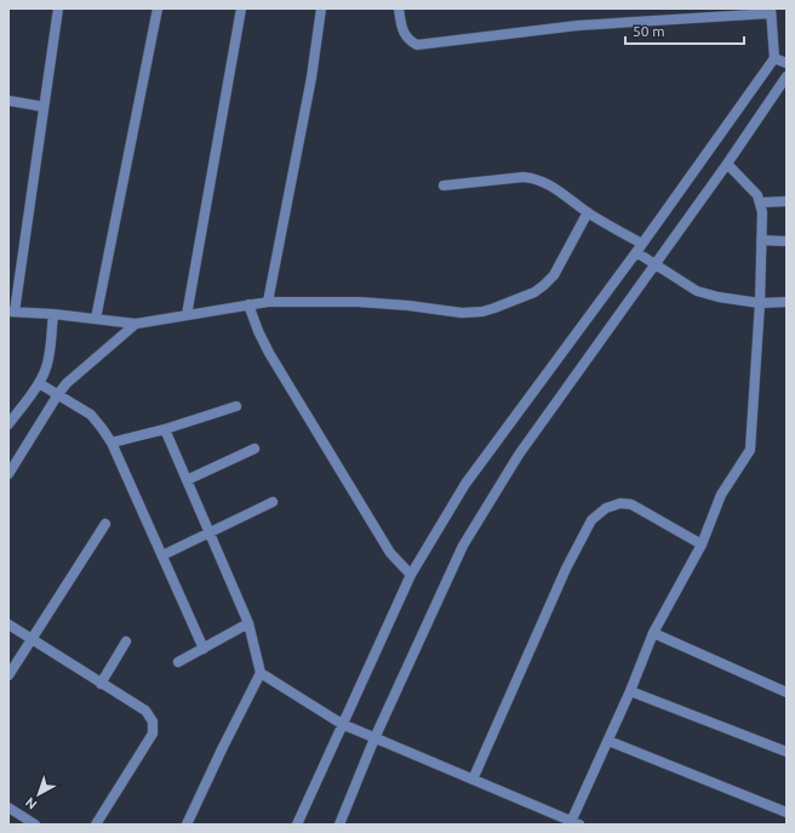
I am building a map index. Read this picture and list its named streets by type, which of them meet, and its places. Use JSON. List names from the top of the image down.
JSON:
{
  "scale_bar": "50 m",
  "north": "bottom left"
}
